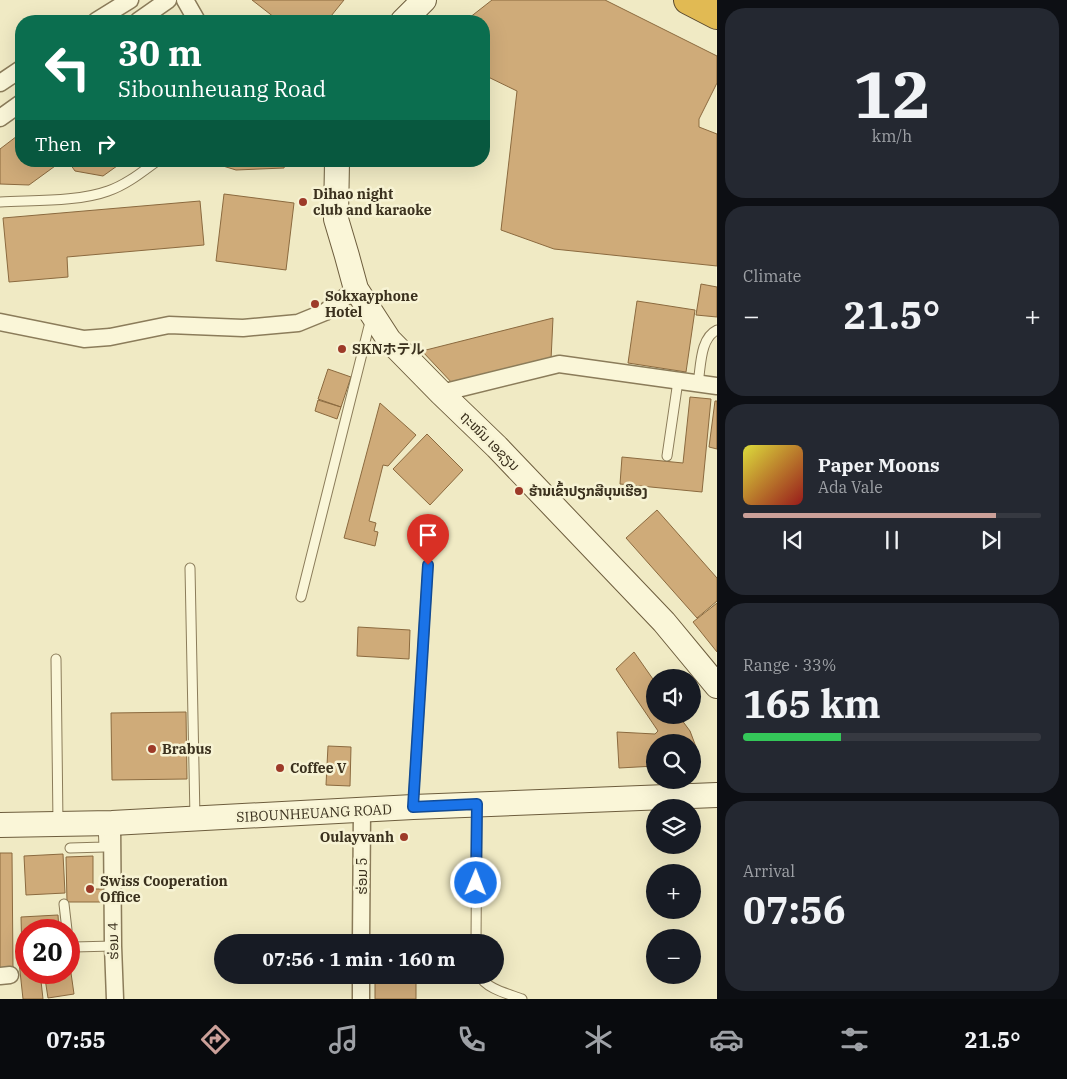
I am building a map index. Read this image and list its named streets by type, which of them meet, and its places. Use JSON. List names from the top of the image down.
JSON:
{
  "streets": {
    "street": [
      "ຖະໜົນ ເອຊຽນ",
      "SIBOUNHEUANG ROAD",
      "ຮ່ອມ 5",
      "ຮ່ອມ 4"
    ]
  },
  "crossings": [
    ["SIBOUNHEUANG ROAD", "ຮ່ອມ 5"],
    ["SIBOUNHEUANG ROAD", "ຮ່ອມ 4"]
  ],
  "places": [
    "Dihao night club and karaoke",
    "Sokxayphone Hotel",
    "SKNホテル",
    "ຮ້ານເຂົ້າປຽກສີບຸນເຮືອງ",
    "Brabus",
    "Coffee V",
    "Oulayvanh",
    "Swiss Cooperation Office"
  ],
  "page": {
    "tile": [
      ["12", "km/h"],
      "Climate",
      ["Range · 33%", "165 km"],
      ["Arrival", "07:56"]
    ],
    "turn": ["30 m", "Sibounheuang Road"],
    "then": "Then",
    "heat": ["−", "21.5°", "+"],
    "song": ["Paper Moons", "Ada Vale"],
    "map_buttons": ["+", "−"],
    "limit": "20",
    "trip": "07:56 · 1 min · 160 m",
    "tabs": ["07:55", "21.5°"]
  }
}
